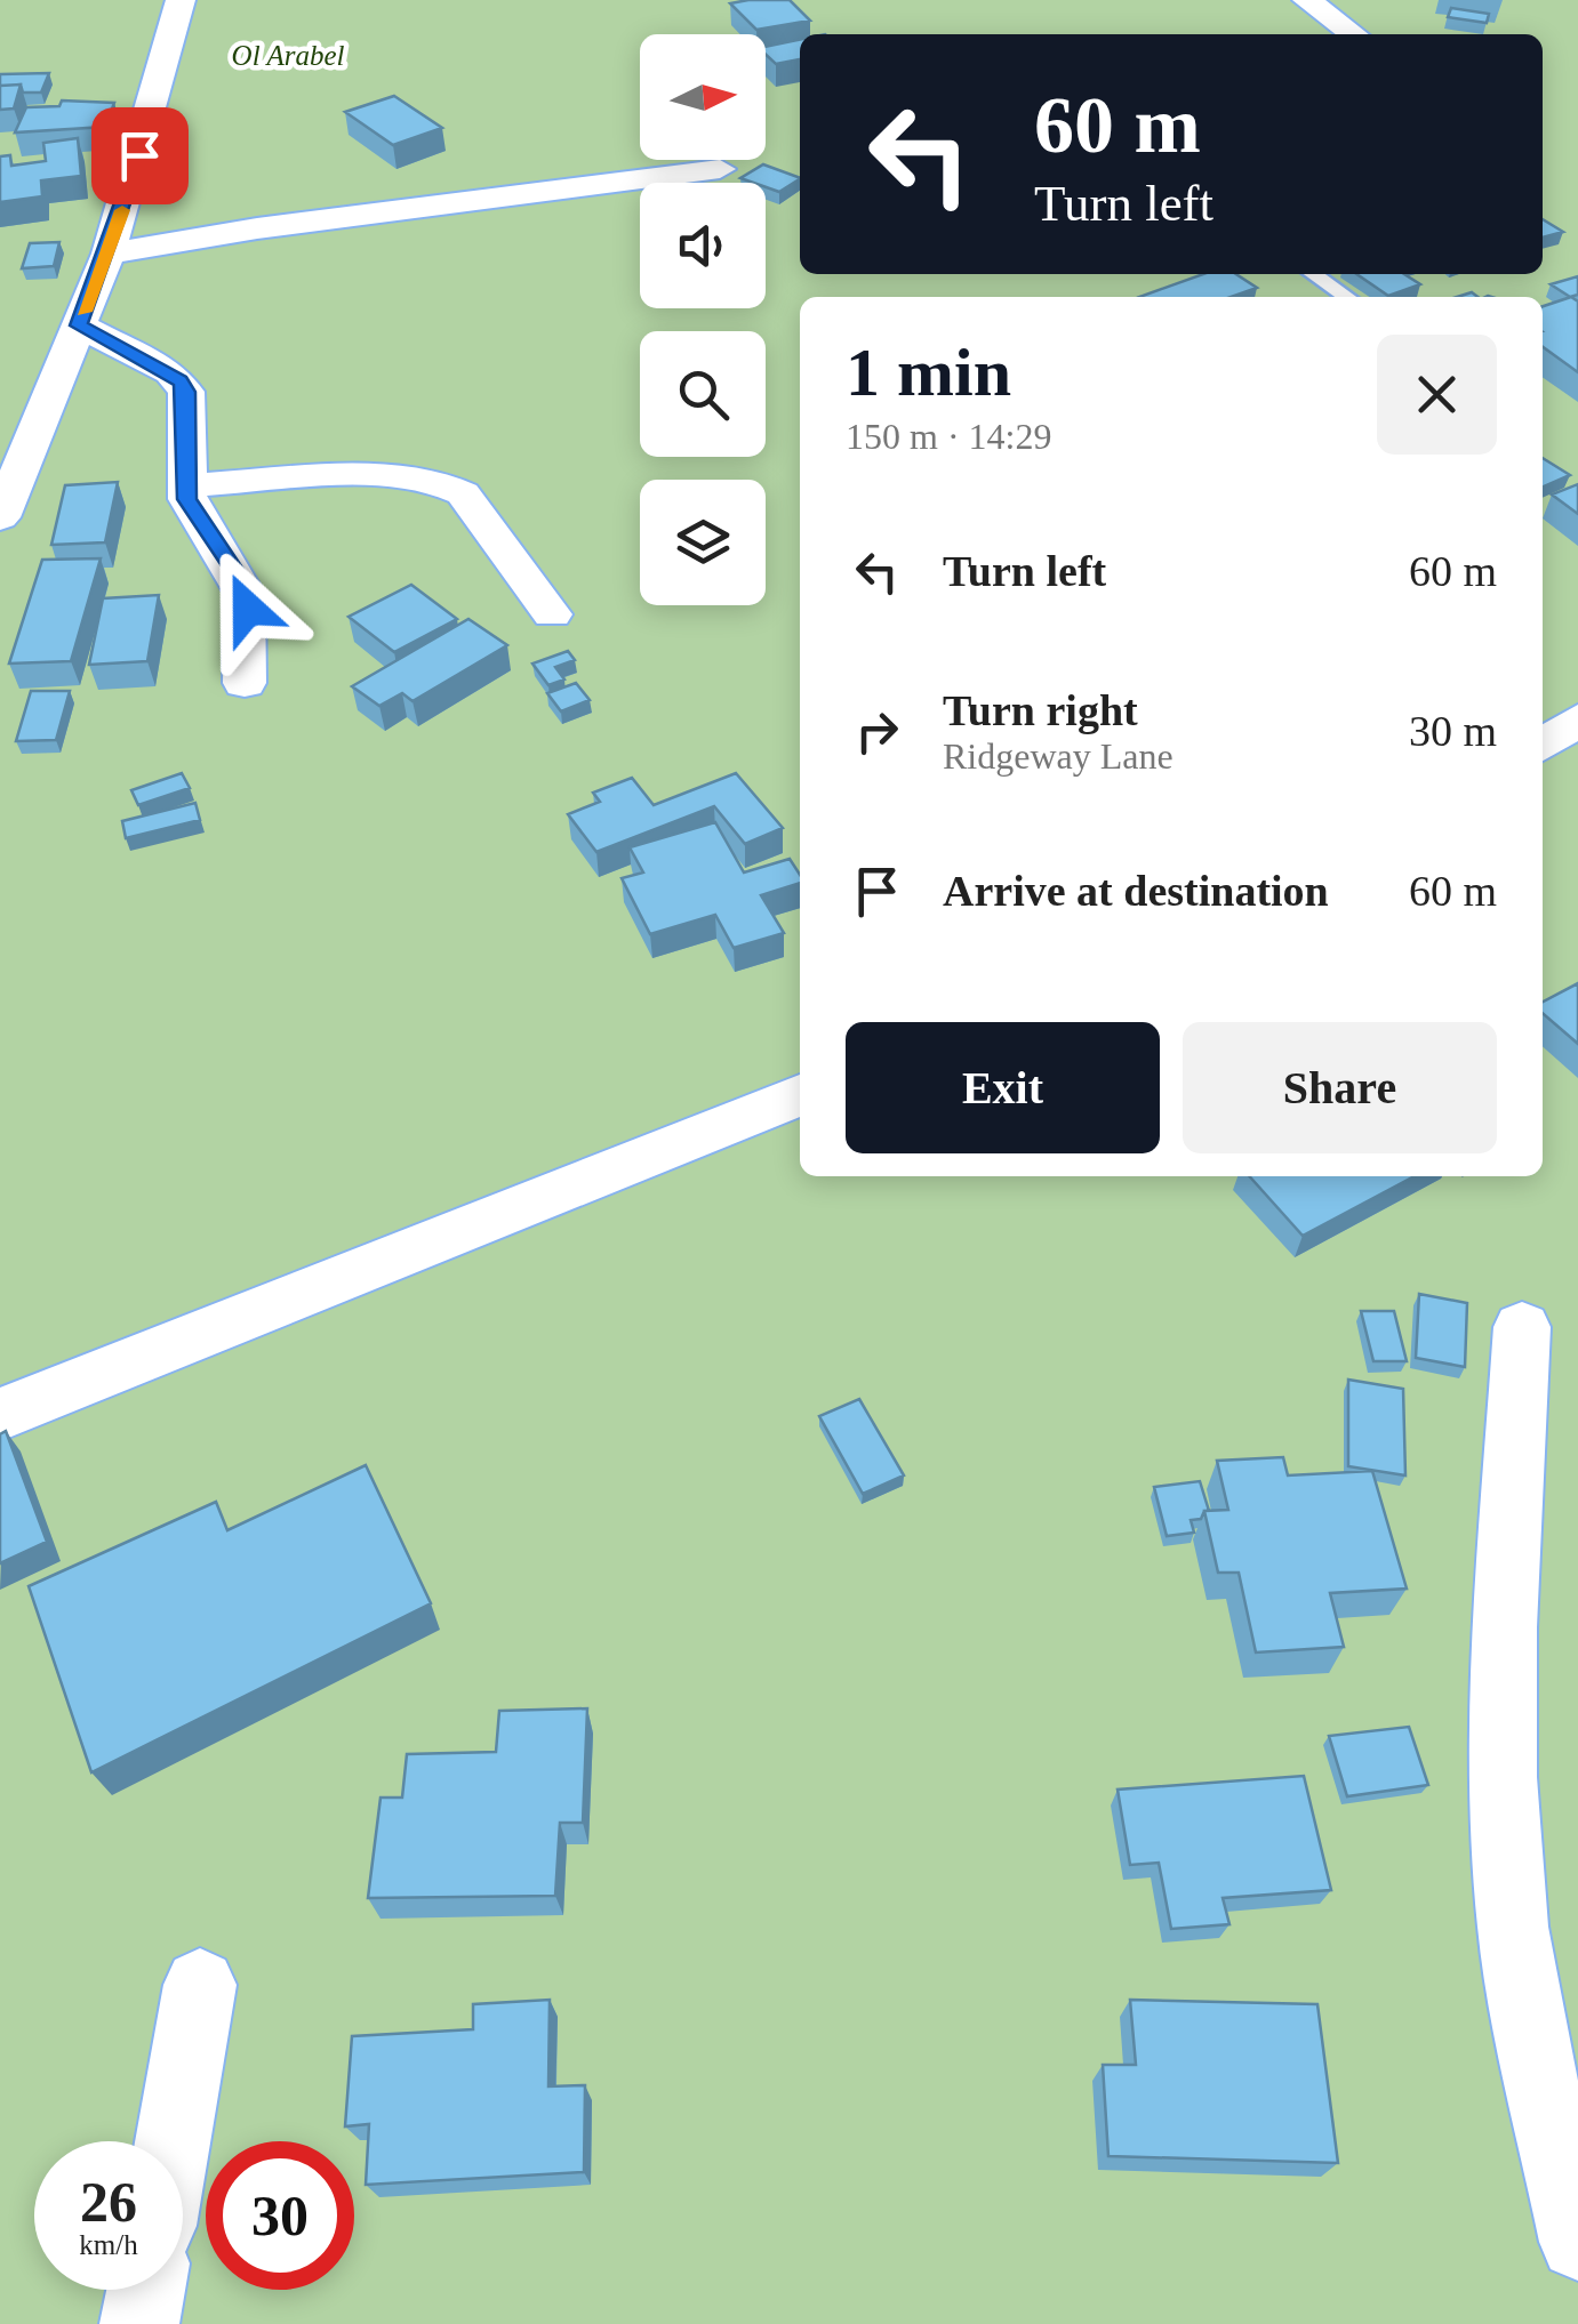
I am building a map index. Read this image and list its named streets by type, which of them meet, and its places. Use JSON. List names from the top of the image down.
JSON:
{
  "parks": ["Ol Arabel"],
  "north": "right",
  "page": {
    "turn": ["60 m", "Turn left"],
    "heading": ["1 min", "150 m · 14:29"],
    "list": [
      {
        "name": "Turn left",
        "value": "60 m"
      },
      {
        "name": "Turn right",
        "note": "Ridgeway Lane",
        "value": "30 m"
      },
      {
        "name": "Arrive at destination",
        "value": "60 m"
      }
    ],
    "buttons": ["Exit", "Share"],
    "speed": "26 km/h",
    "limit": "30"
  }
}
